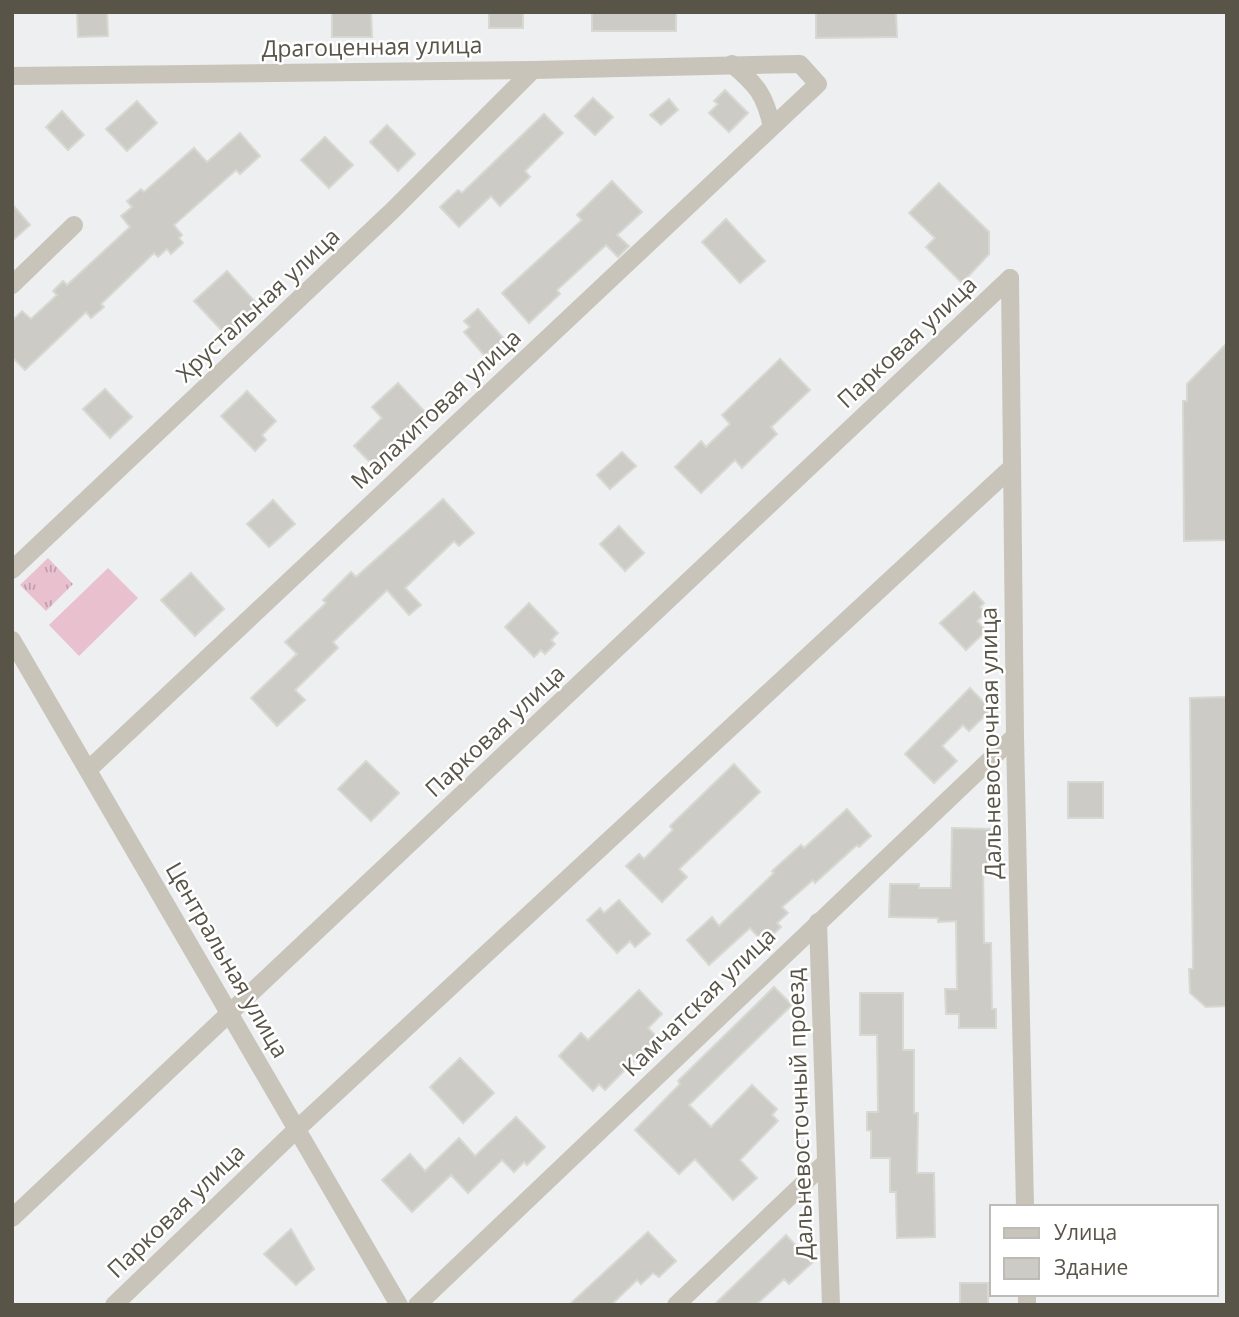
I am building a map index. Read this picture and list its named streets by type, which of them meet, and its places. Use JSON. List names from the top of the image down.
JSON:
{
  "streets": {
    "street": [
      "Драгоценная улица",
      "Хрустальная улица",
      "Парковая улица",
      "Малахитовая улица",
      "Дальневосточная улица",
      "Центральная улица",
      "Камчатская улица",
      "Дальневосточный проезд"
    ]
  },
  "crossings": [
    ["Драгоценная улица", "Хрустальная улица"],
    ["Драгоценная улица", "Малахитовая улица"],
    ["Парковая улица", "Дальневосточная улица"],
    ["Парковая улица", "Центральная улица"],
    ["Малахитовая улица", "Центральная улица"],
    ["Дальневосточная улица", "Камчатская улица"],
    ["Камчатская улица", "Дальневосточный проезд"]
  ],
  "legend": ["Улица", "Здание"]
}
